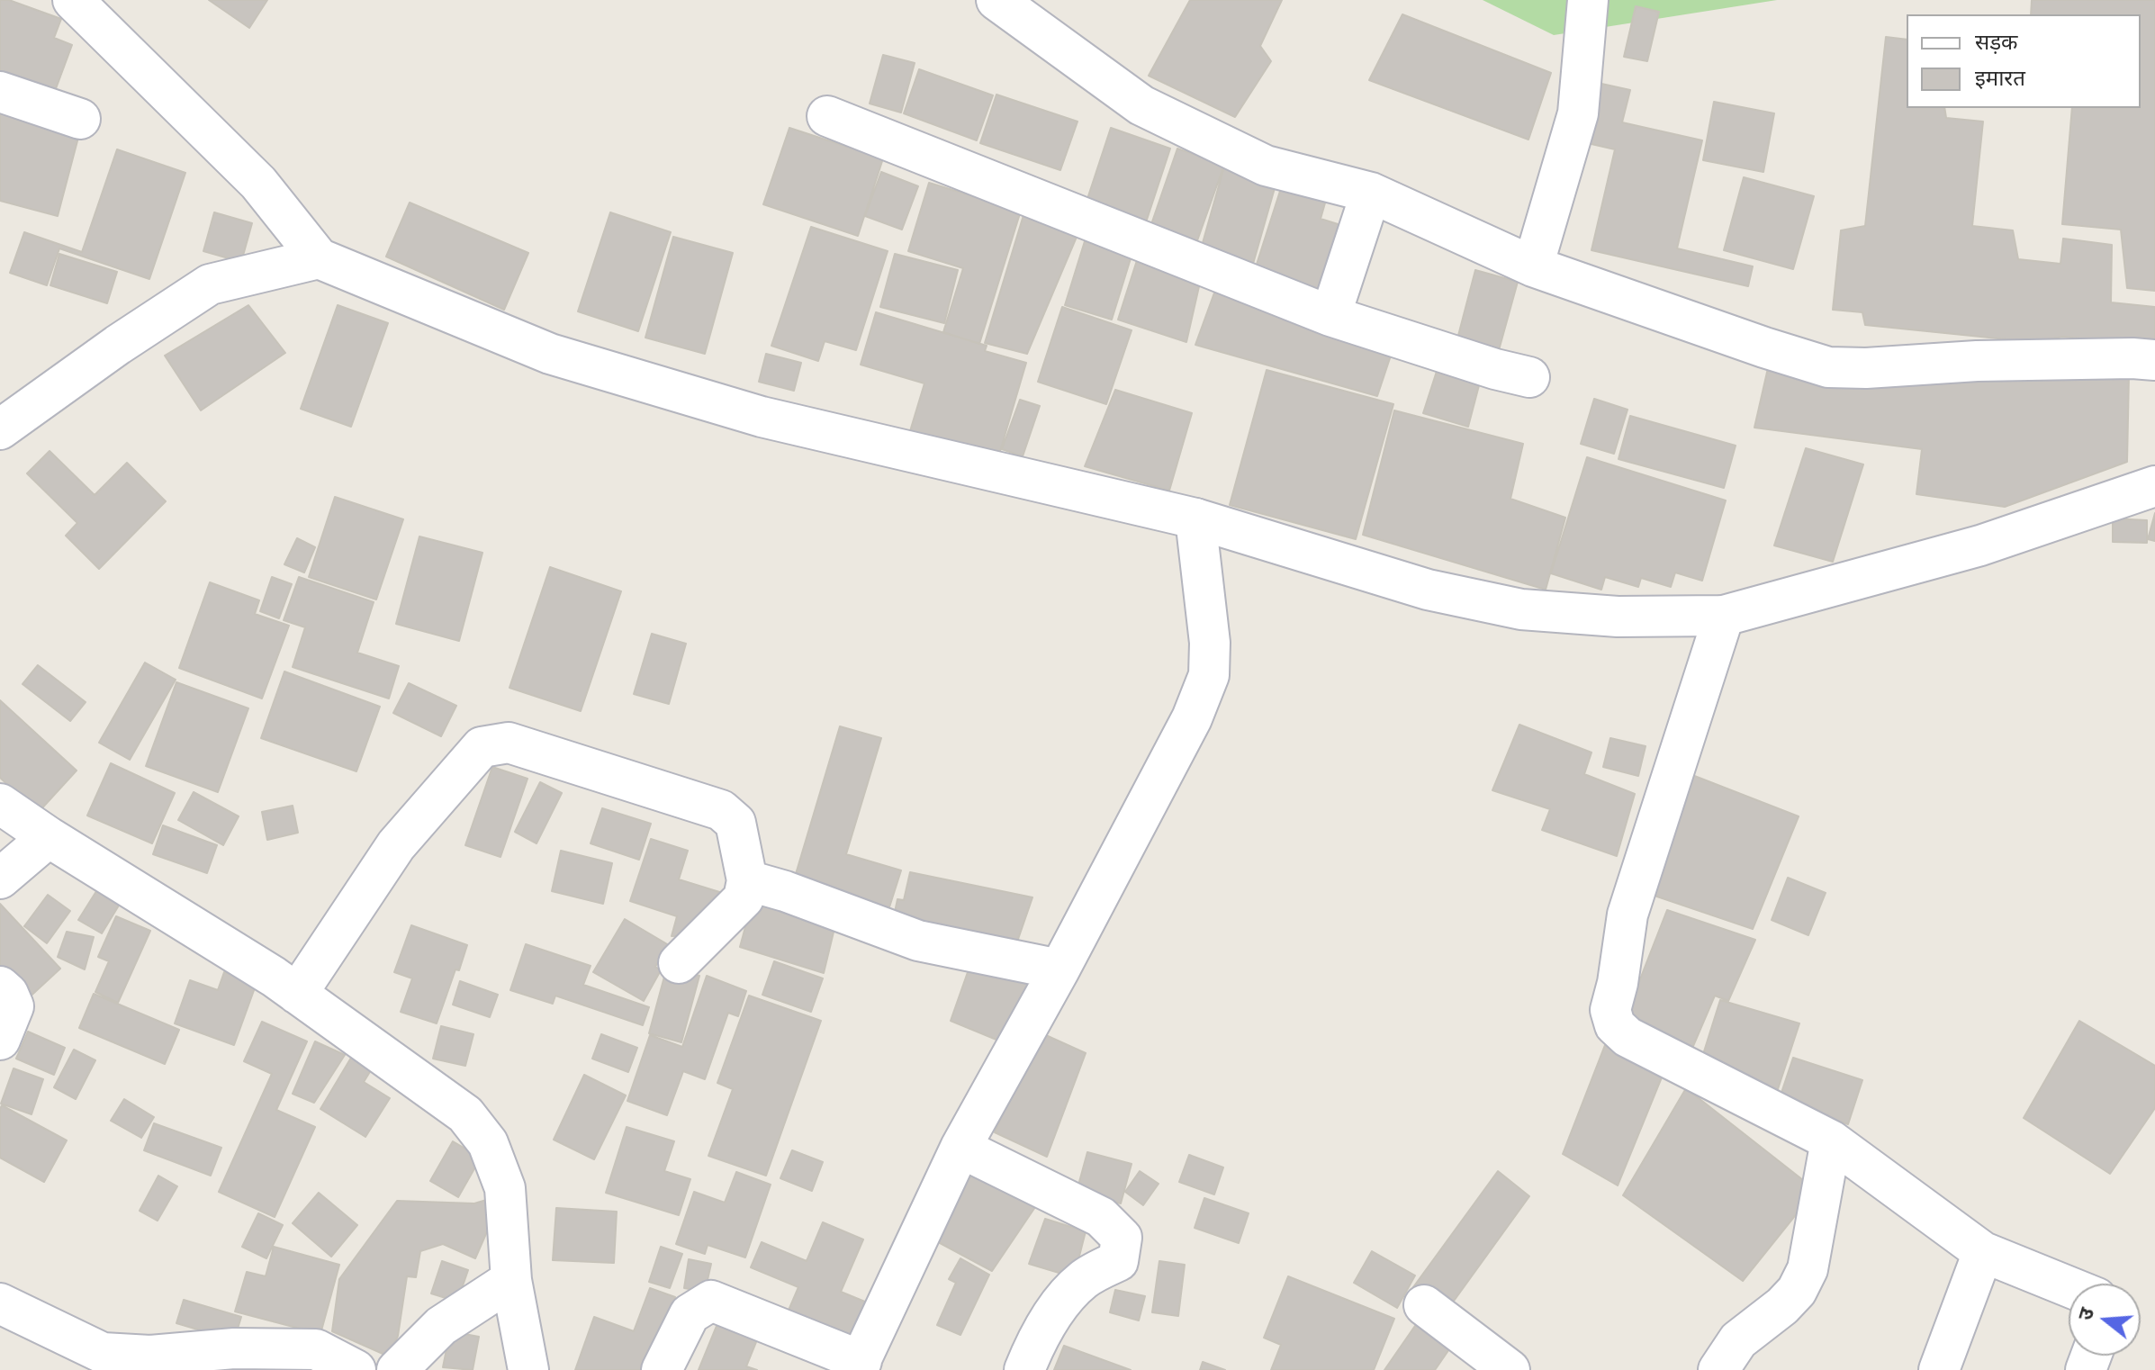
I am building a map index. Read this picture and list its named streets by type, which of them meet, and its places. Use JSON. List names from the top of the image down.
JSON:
{
  "legend": ["सड़क", "इमारत"],
  "north": "left"
}
